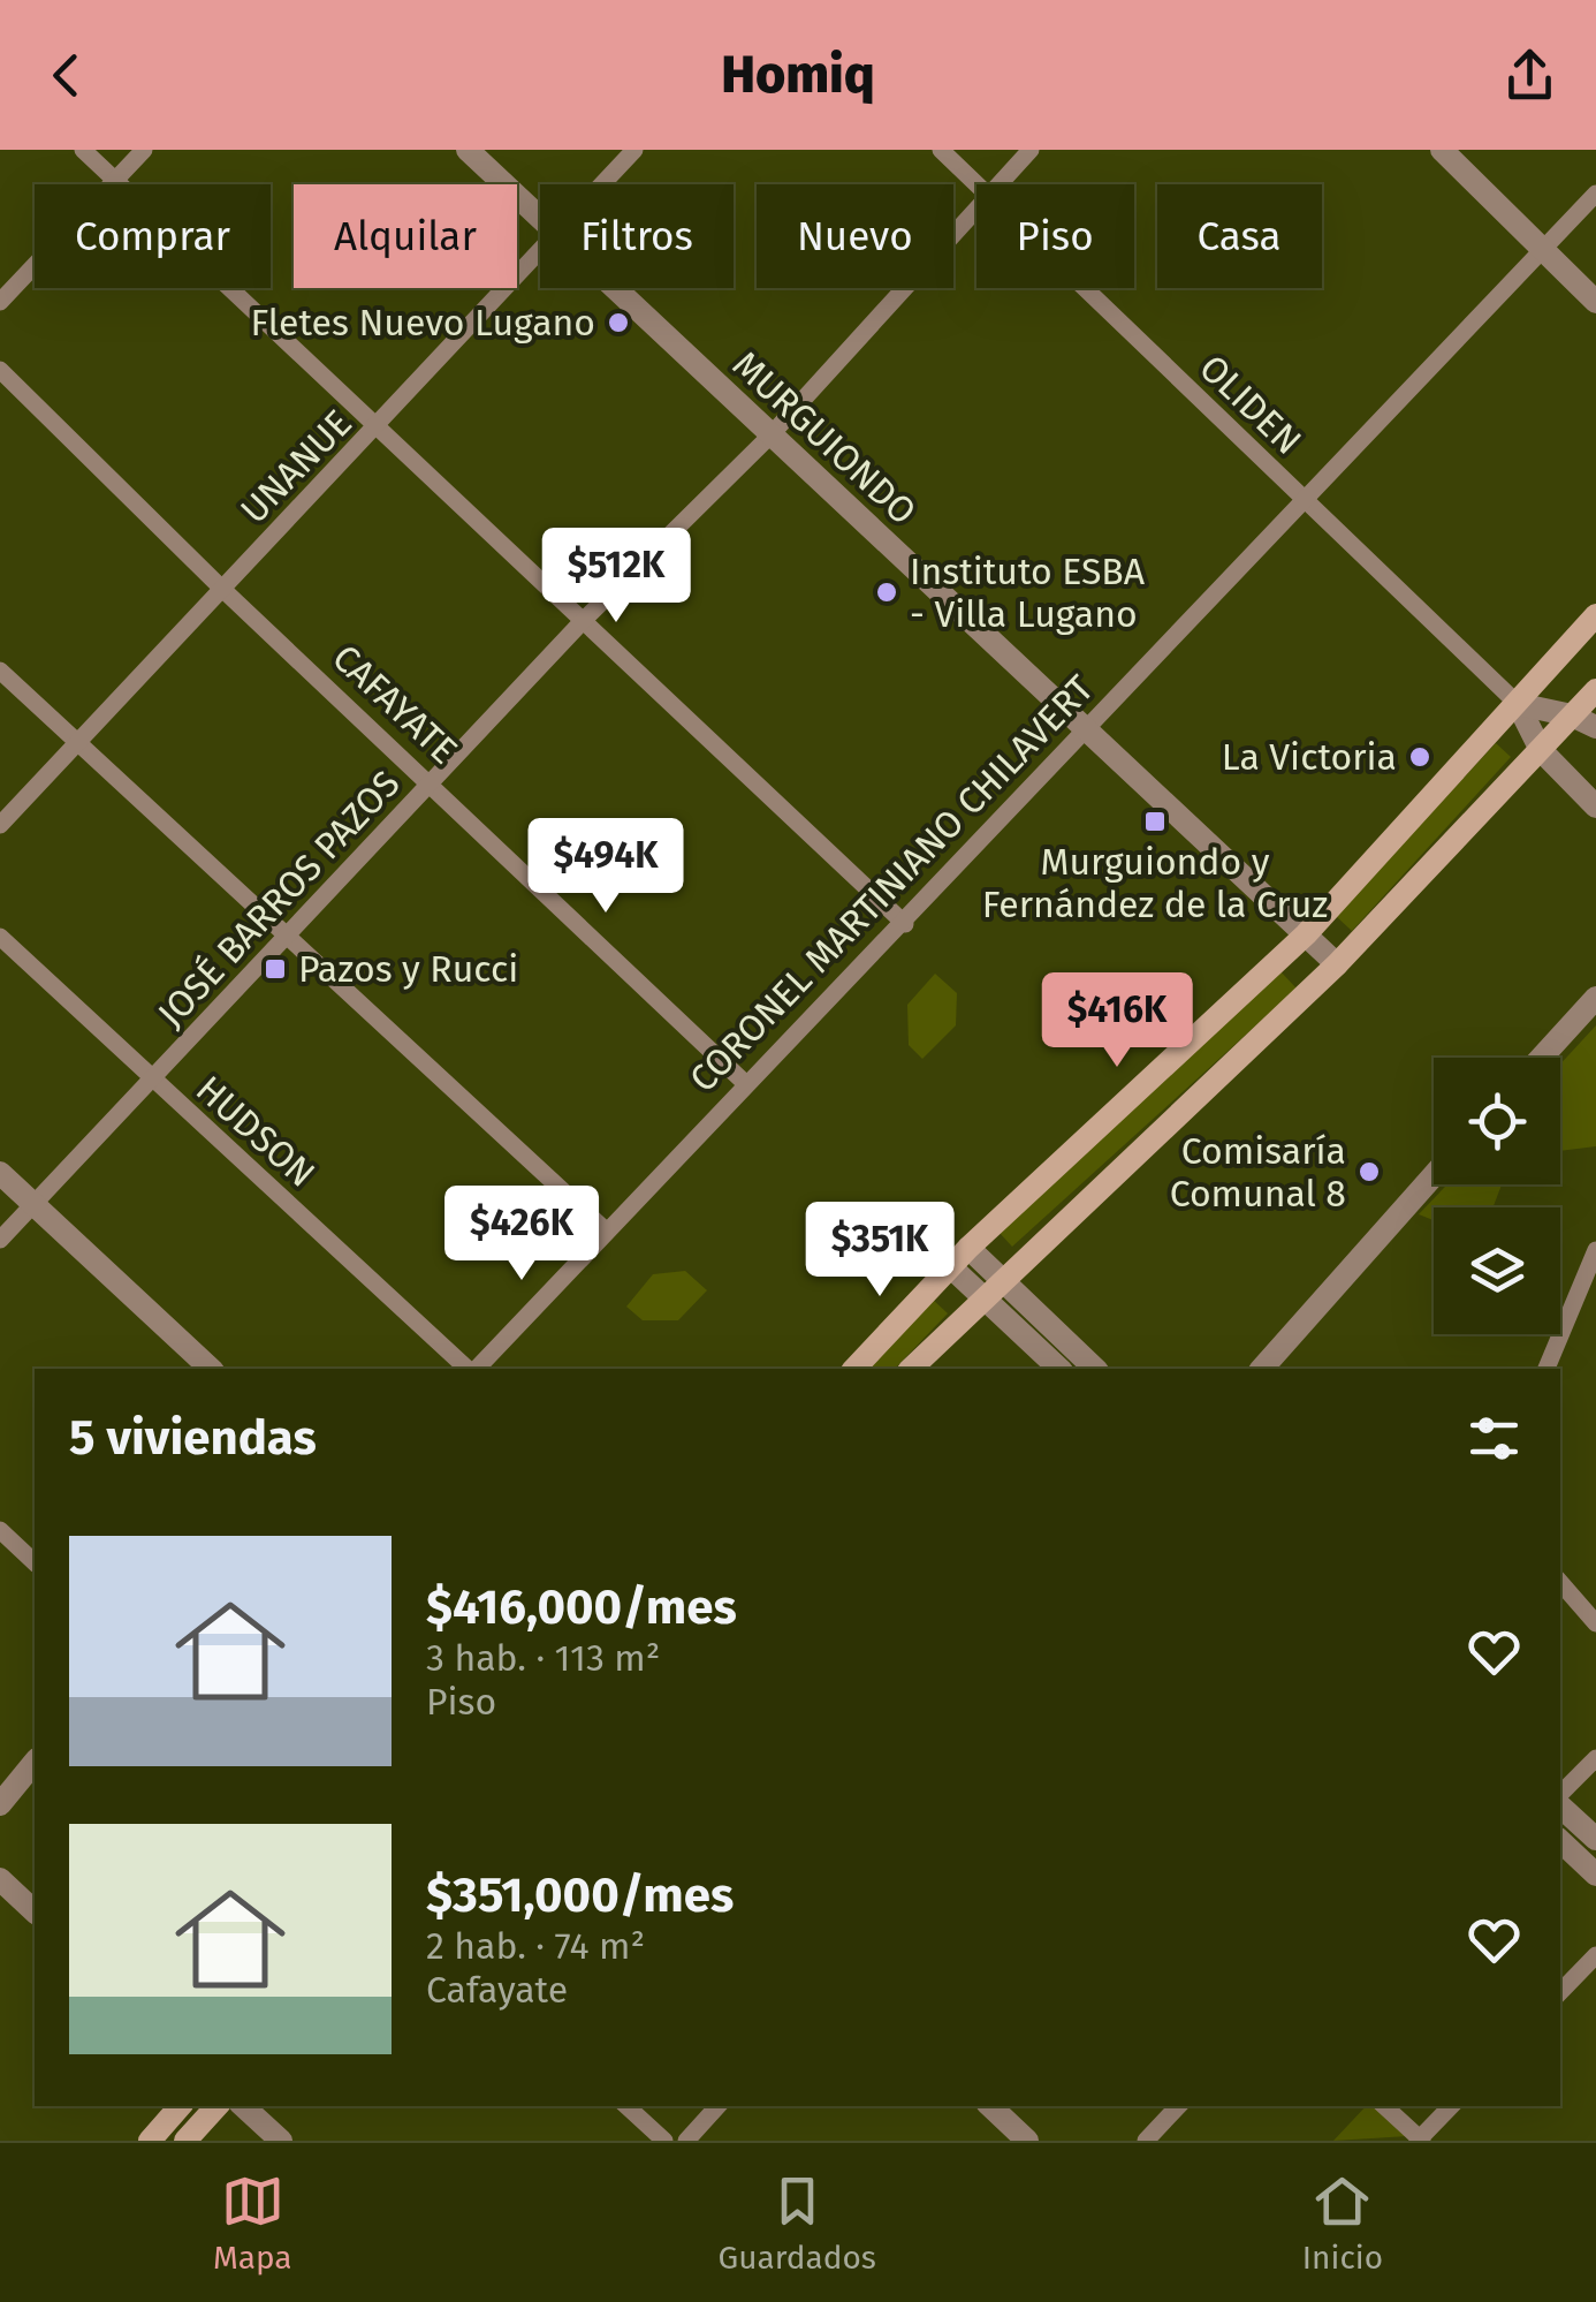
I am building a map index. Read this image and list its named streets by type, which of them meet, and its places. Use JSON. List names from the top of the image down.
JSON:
{
  "streets": {
    "street": [
      "OLIDEN",
      "MURGUIONDO",
      "UNANUE",
      "CAFAYATE",
      "CORONEL MARTINIANO CHILAVERT",
      "JOSÉ BARROS PAZOS",
      "HUDSON"
    ]
  },
  "crossings": [
    ["OLIDEN", "CORONEL MARTINIANO CHILAVERT"],
    ["MURGUIONDO", "CORONEL MARTINIANO CHILAVERT"],
    ["MURGUIONDO", "JOSÉ BARROS PAZOS"],
    ["UNANUE", "CAFAYATE"],
    ["CAFAYATE", "CORONEL MARTINIANO CHILAVERT"],
    ["CAFAYATE", "JOSÉ BARROS PAZOS"],
    ["JOSÉ BARROS PAZOS", "HUDSON"]
  ],
  "places": {
    "other": [
      "Fletes Nuevo Lugano",
      "Instituto ESBA - Villa Lugano",
      "La Victoria",
      "Comisaría Comunal 8"
    ],
    "transit": ["Murguiondo y Fernández de la Cruz", "Pazos y Rucci"]
  },
  "page": {
    "header": "Homiq",
    "chip": [
      "Comprar",
      "Alquilar",
      "Filtros",
      "Nuevo",
      "Piso",
      "Casa"
    ],
    "price": [
      "$512K",
      "$494K",
      "$416K",
      "$426K",
      "$351K"
    ],
    "heading": "5 viviendas",
    "list": [
      {
        "name": "$416,000/mes",
        "note": "3 hab. · 113 m² · Piso"
      },
      {
        "name": "$351,000/mes",
        "note": "2 hab. · 74 m² · Cafayate"
      }
    ],
    "tabs": ["Mapa", "Guardados", "Inicio"]
  }
}
